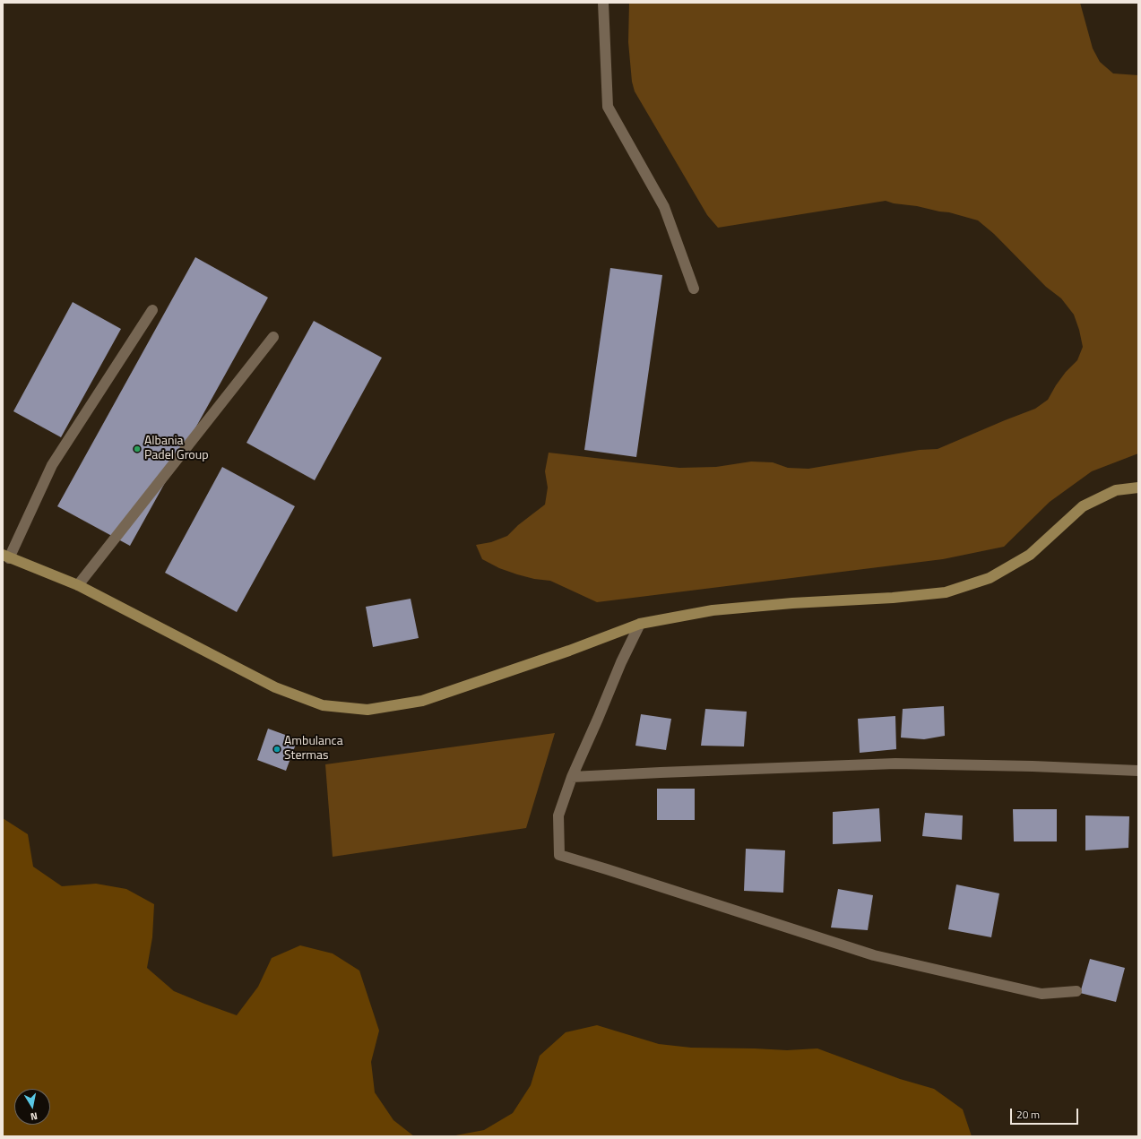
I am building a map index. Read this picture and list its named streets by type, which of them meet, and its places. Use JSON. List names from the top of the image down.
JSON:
{
  "places": ["Albania Padel Group", "Ambulanca Stermas"],
  "scale_bar": "20 m",
  "north": "bottom"
}
